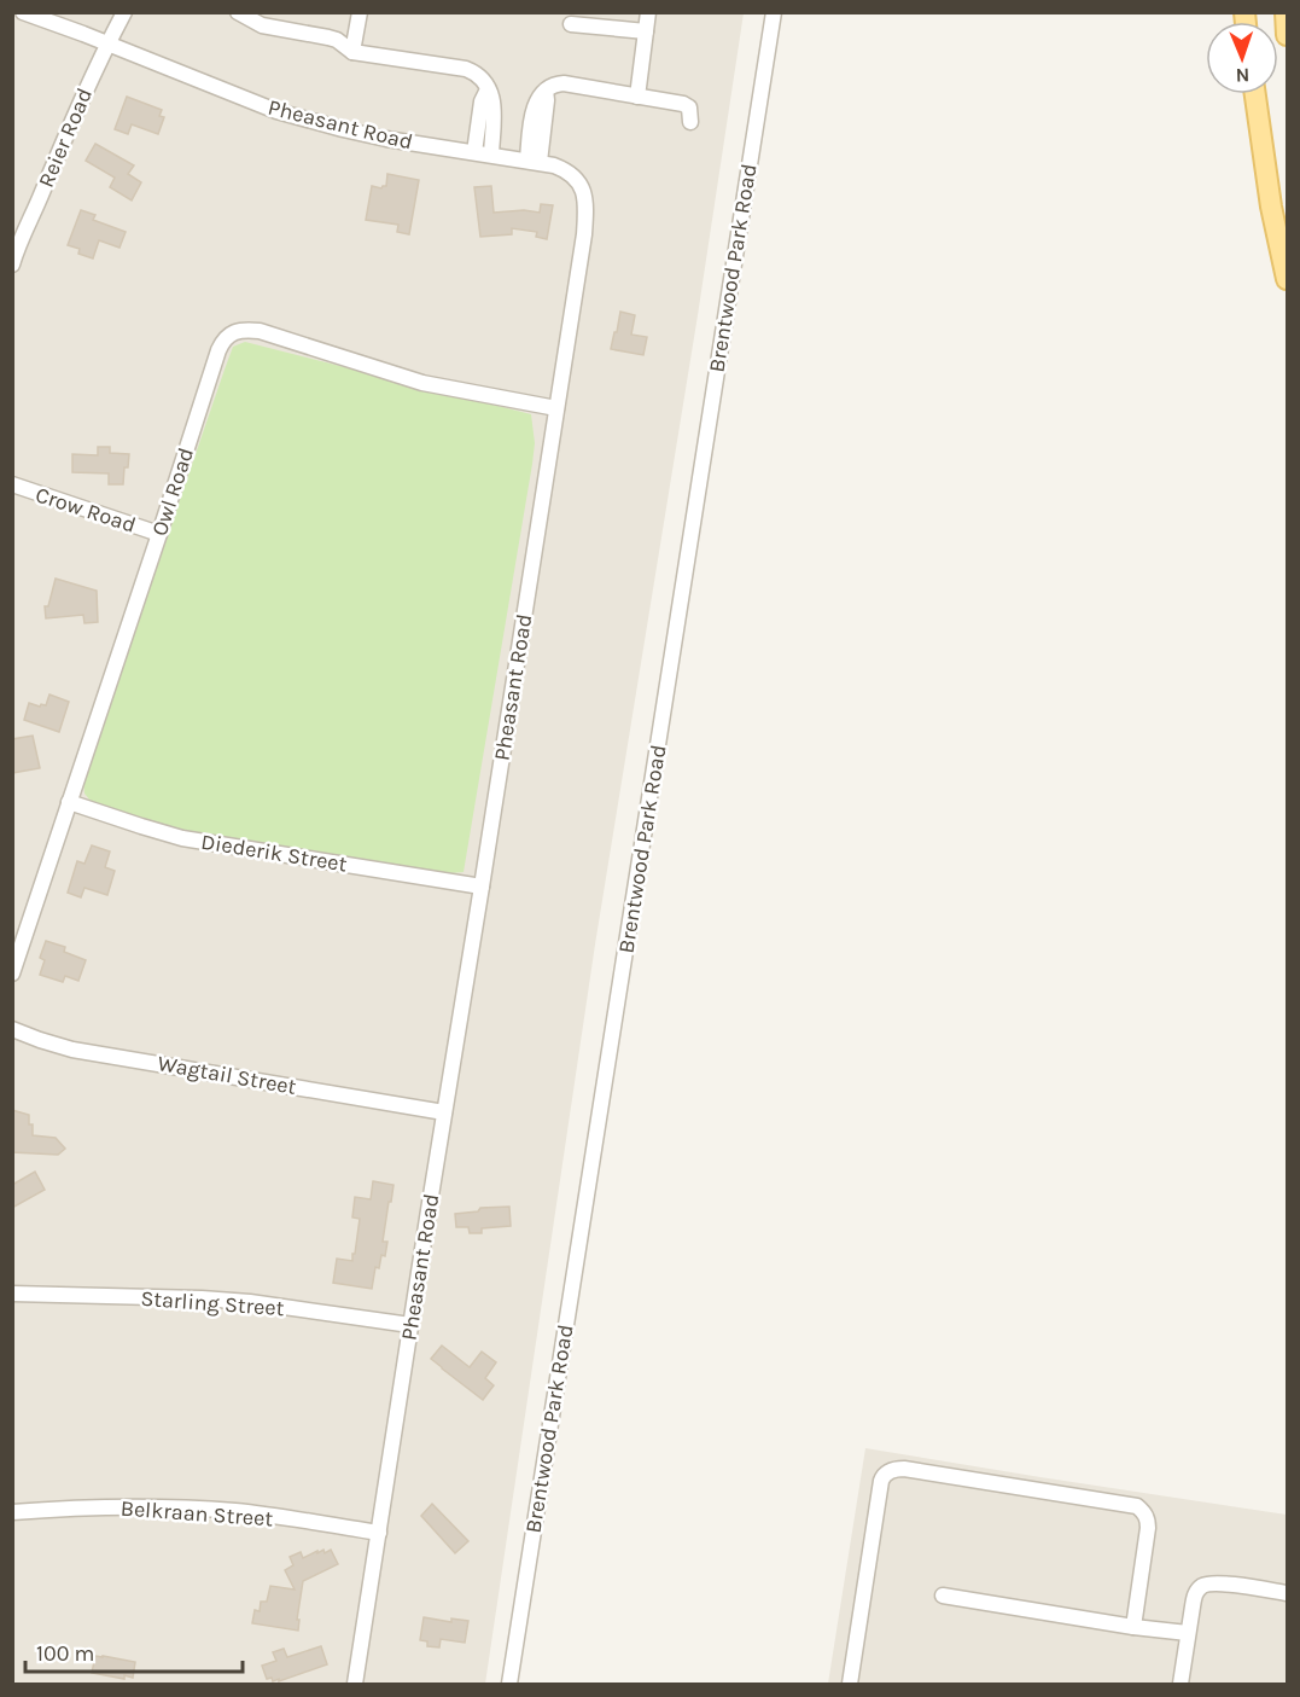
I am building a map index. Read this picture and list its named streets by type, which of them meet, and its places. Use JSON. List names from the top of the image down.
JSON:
{
  "streets": {
    "street": [
      "Pheasant Road",
      "Reier Road",
      "Brentwood Park Road",
      "Owl Road",
      "Crow Road",
      "Diederik Street",
      "Wagtail Street",
      "Starling Street",
      "Belkraan Street"
    ]
  },
  "crossings": [
    ["Pheasant Road", "Reier Road"],
    ["Pheasant Road", "Owl Road"],
    ["Pheasant Road", "Diederik Street"],
    ["Pheasant Road", "Wagtail Street"],
    ["Pheasant Road", "Starling Street"],
    ["Pheasant Road", "Belkraan Street"],
    ["Owl Road", "Crow Road"],
    ["Owl Road", "Diederik Street"]
  ],
  "scale_bar": "100 m",
  "north": "bottom"
}
